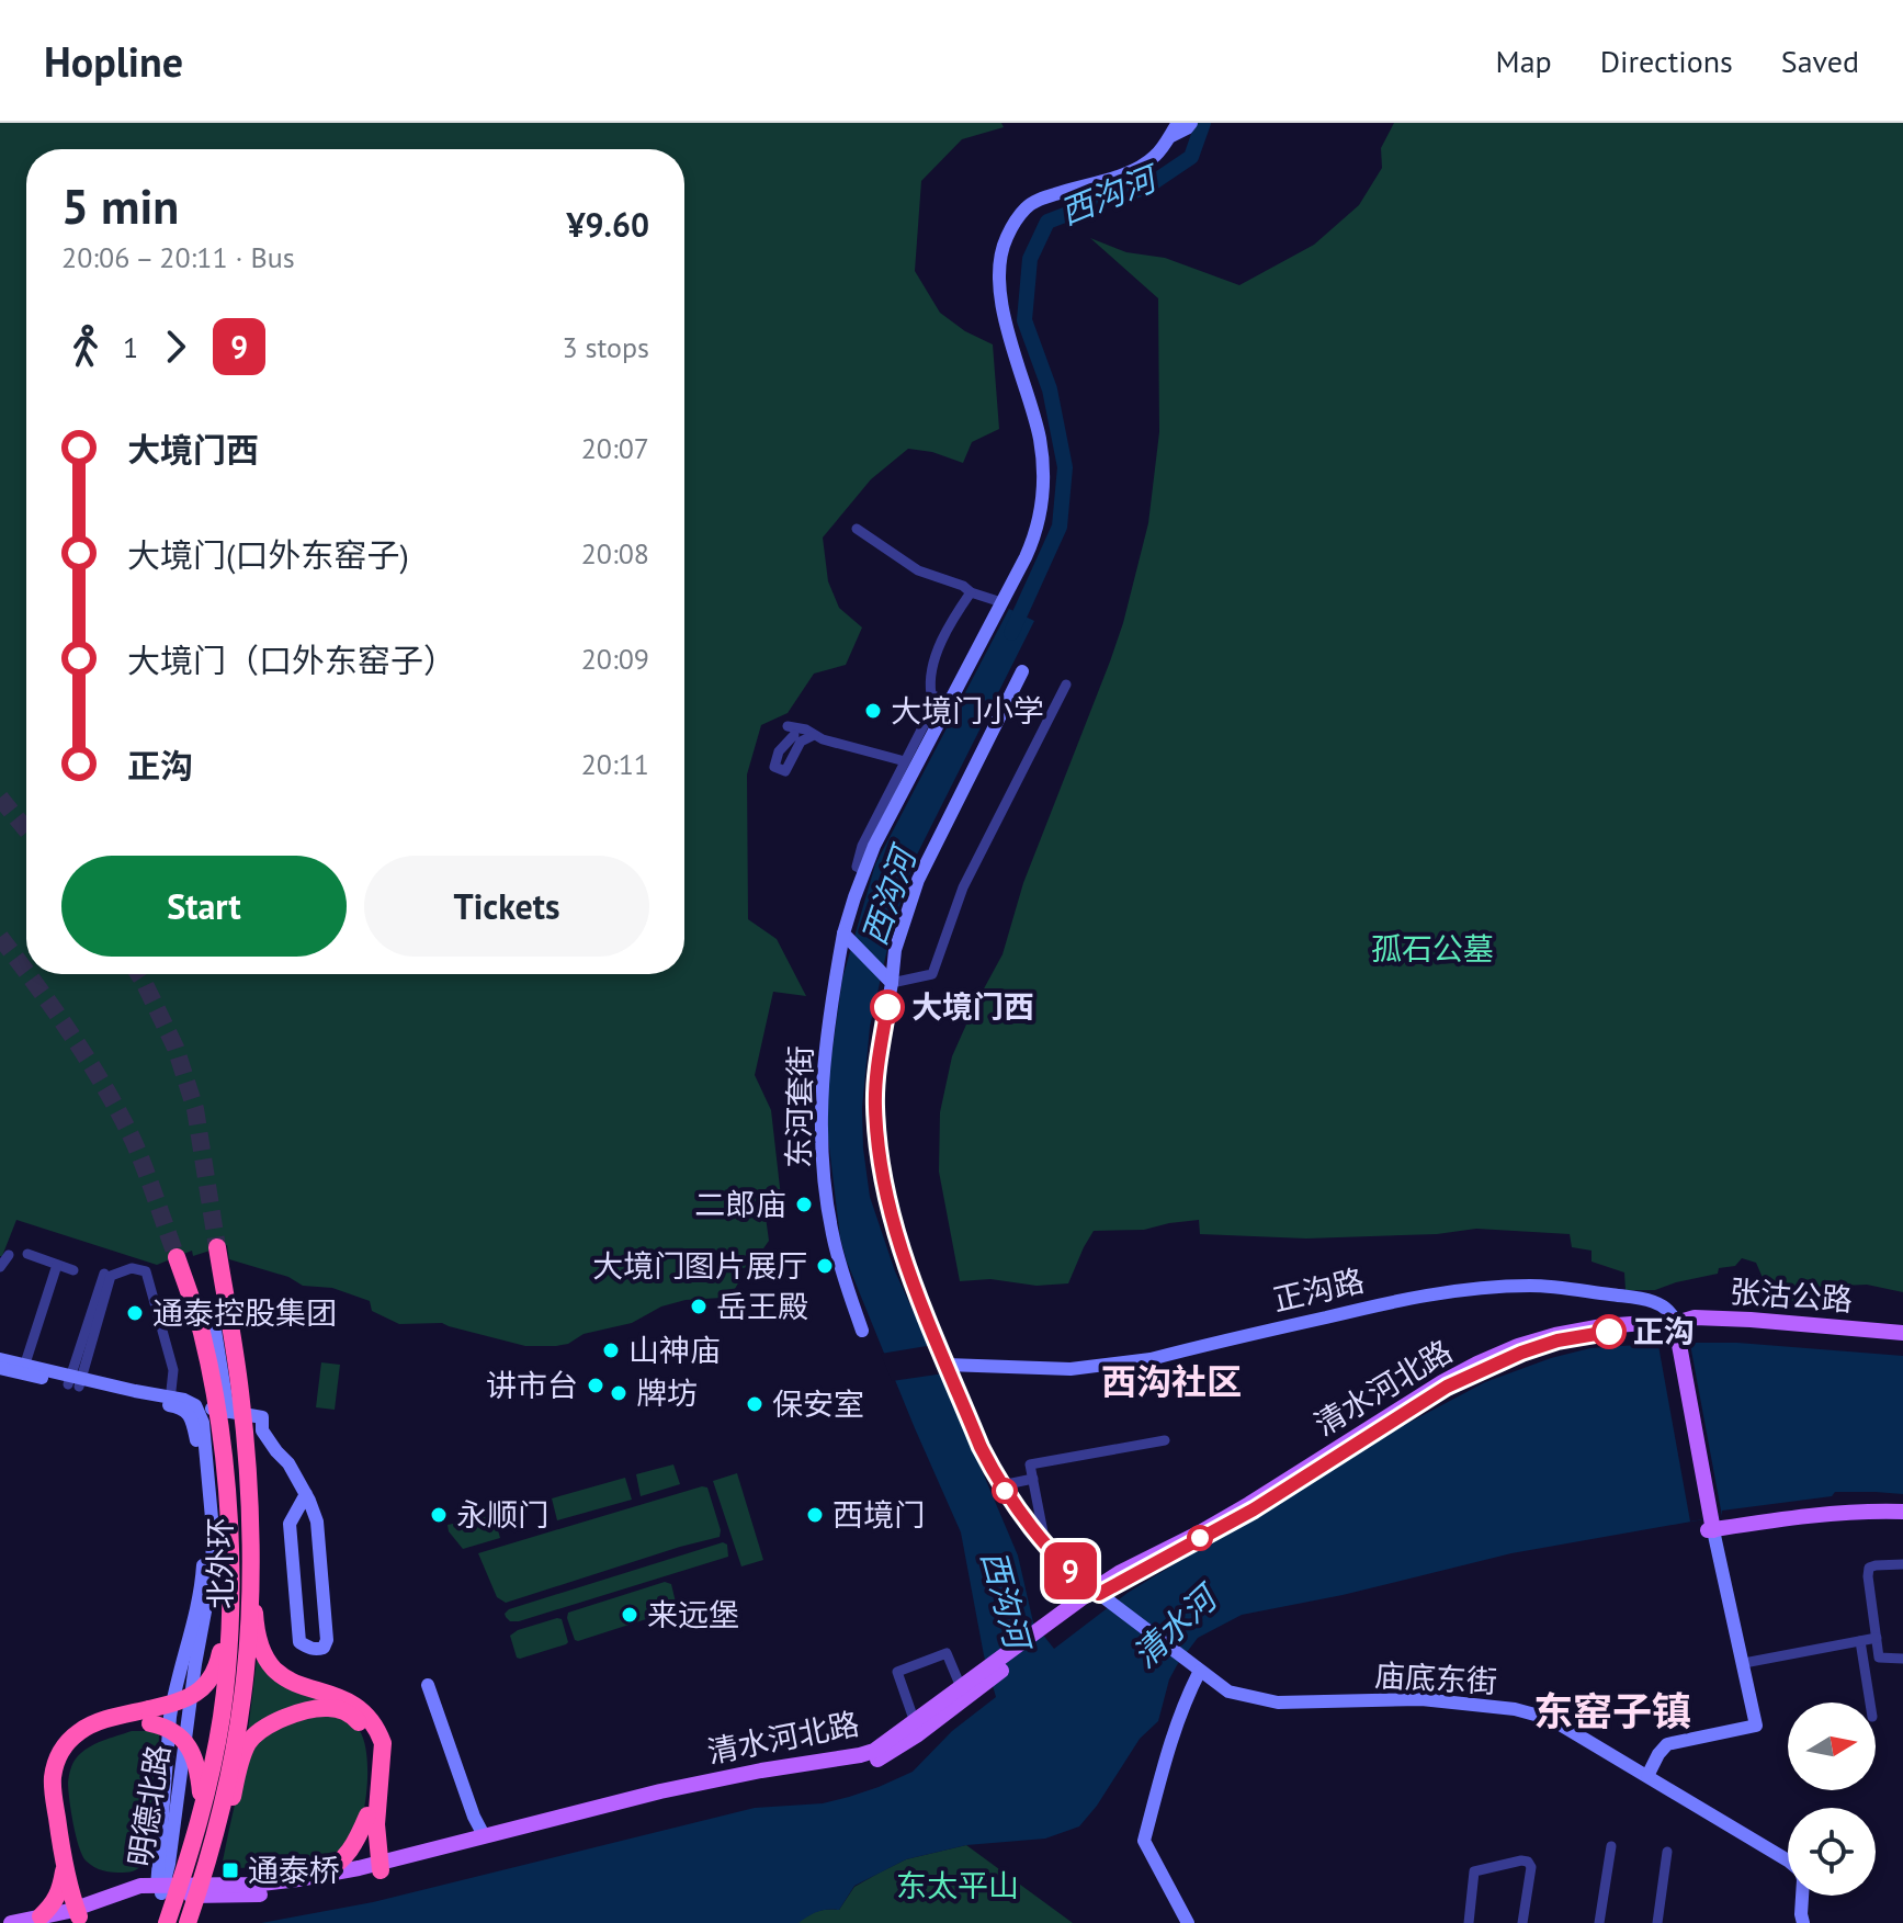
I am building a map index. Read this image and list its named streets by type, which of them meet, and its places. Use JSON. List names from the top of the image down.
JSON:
{
  "streets": {
    "highway": ["北外环"],
    "main road": ["张沽公路", "清水河北路"],
    "street": [
      "东河套街",
      "正沟路",
      "庙底东街",
      "明德北路"
    ]
  },
  "crossings": [
    ["正沟路", "张沽公路"],
    ["正沟路", "清水河北路"],
    ["正沟路", "庙底东街"],
    ["张沽公路", "清水河北路"],
    ["清水河北路", "庙底东街"],
    ["清水河北路", "明德北路"]
  ],
  "districts": ["西沟社区", "东窑子镇"],
  "water": ["西沟河", "清水河"],
  "parks": ["孤石公墓", "东太平山"],
  "places": {
    "other": [
      "大境门小学",
      "大境门西",
      "二郎庙",
      "大境门图片展厅",
      "岳王殿",
      "通泰控股集团",
      "正沟",
      "山神庙",
      "讲市台",
      "牌坊",
      "保安室",
      "永顺门",
      "西境门",
      "来远堡"
    ],
    "transit": ["通泰桥"]
  },
  "lines": ["bus line 9"],
  "north": "right",
  "page": {
    "header": "Hopline",
    "nav": ["Map", "Directions", "Saved"],
    "on_map": "9",
    "heading": ["5 min", "20:06 – 20:11 · Bus", "¥9.60"],
    "legs": ["1", "9", "3 stops"],
    "list": [
      {
        "name": "大境门西",
        "value": "20:07"
      },
      {
        "name": "大境门(口外东窑子)",
        "value": "20:08"
      },
      {
        "name": "大境门（口外东窑子）",
        "value": "20:09"
      },
      {
        "name": "正沟",
        "value": "20:11"
      }
    ],
    "buttons": ["Start", "Tickets"]
  }
}
